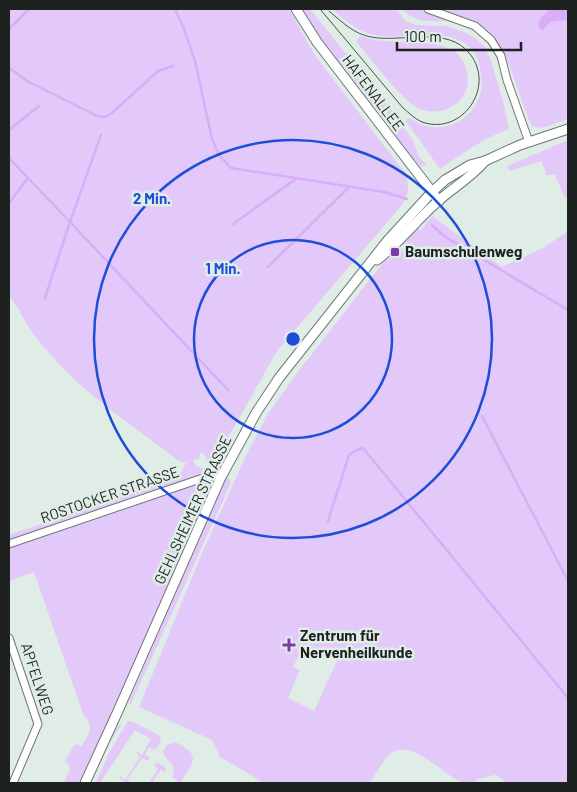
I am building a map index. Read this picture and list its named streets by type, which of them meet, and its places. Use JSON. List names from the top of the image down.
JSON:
{
  "streets": {
    "street": [
      "HAFENALLEE",
      "ROSTOCKER STRASSE",
      "GEHLSHEIMER STRASSE",
      "APFELWEG"
    ]
  },
  "crossings": [
    ["HAFENALLEE", "GEHLSHEIMER STRASSE"],
    ["ROSTOCKER STRASSE", "GEHLSHEIMER STRASSE"]
  ],
  "places": {
    "transit": ["Baumschulenweg"],
    "health": ["Zentrum für Nervenheilkunde"]
  },
  "scale_bar": "100 m",
  "rings": ["2 Min.", "1 Min."]
}
